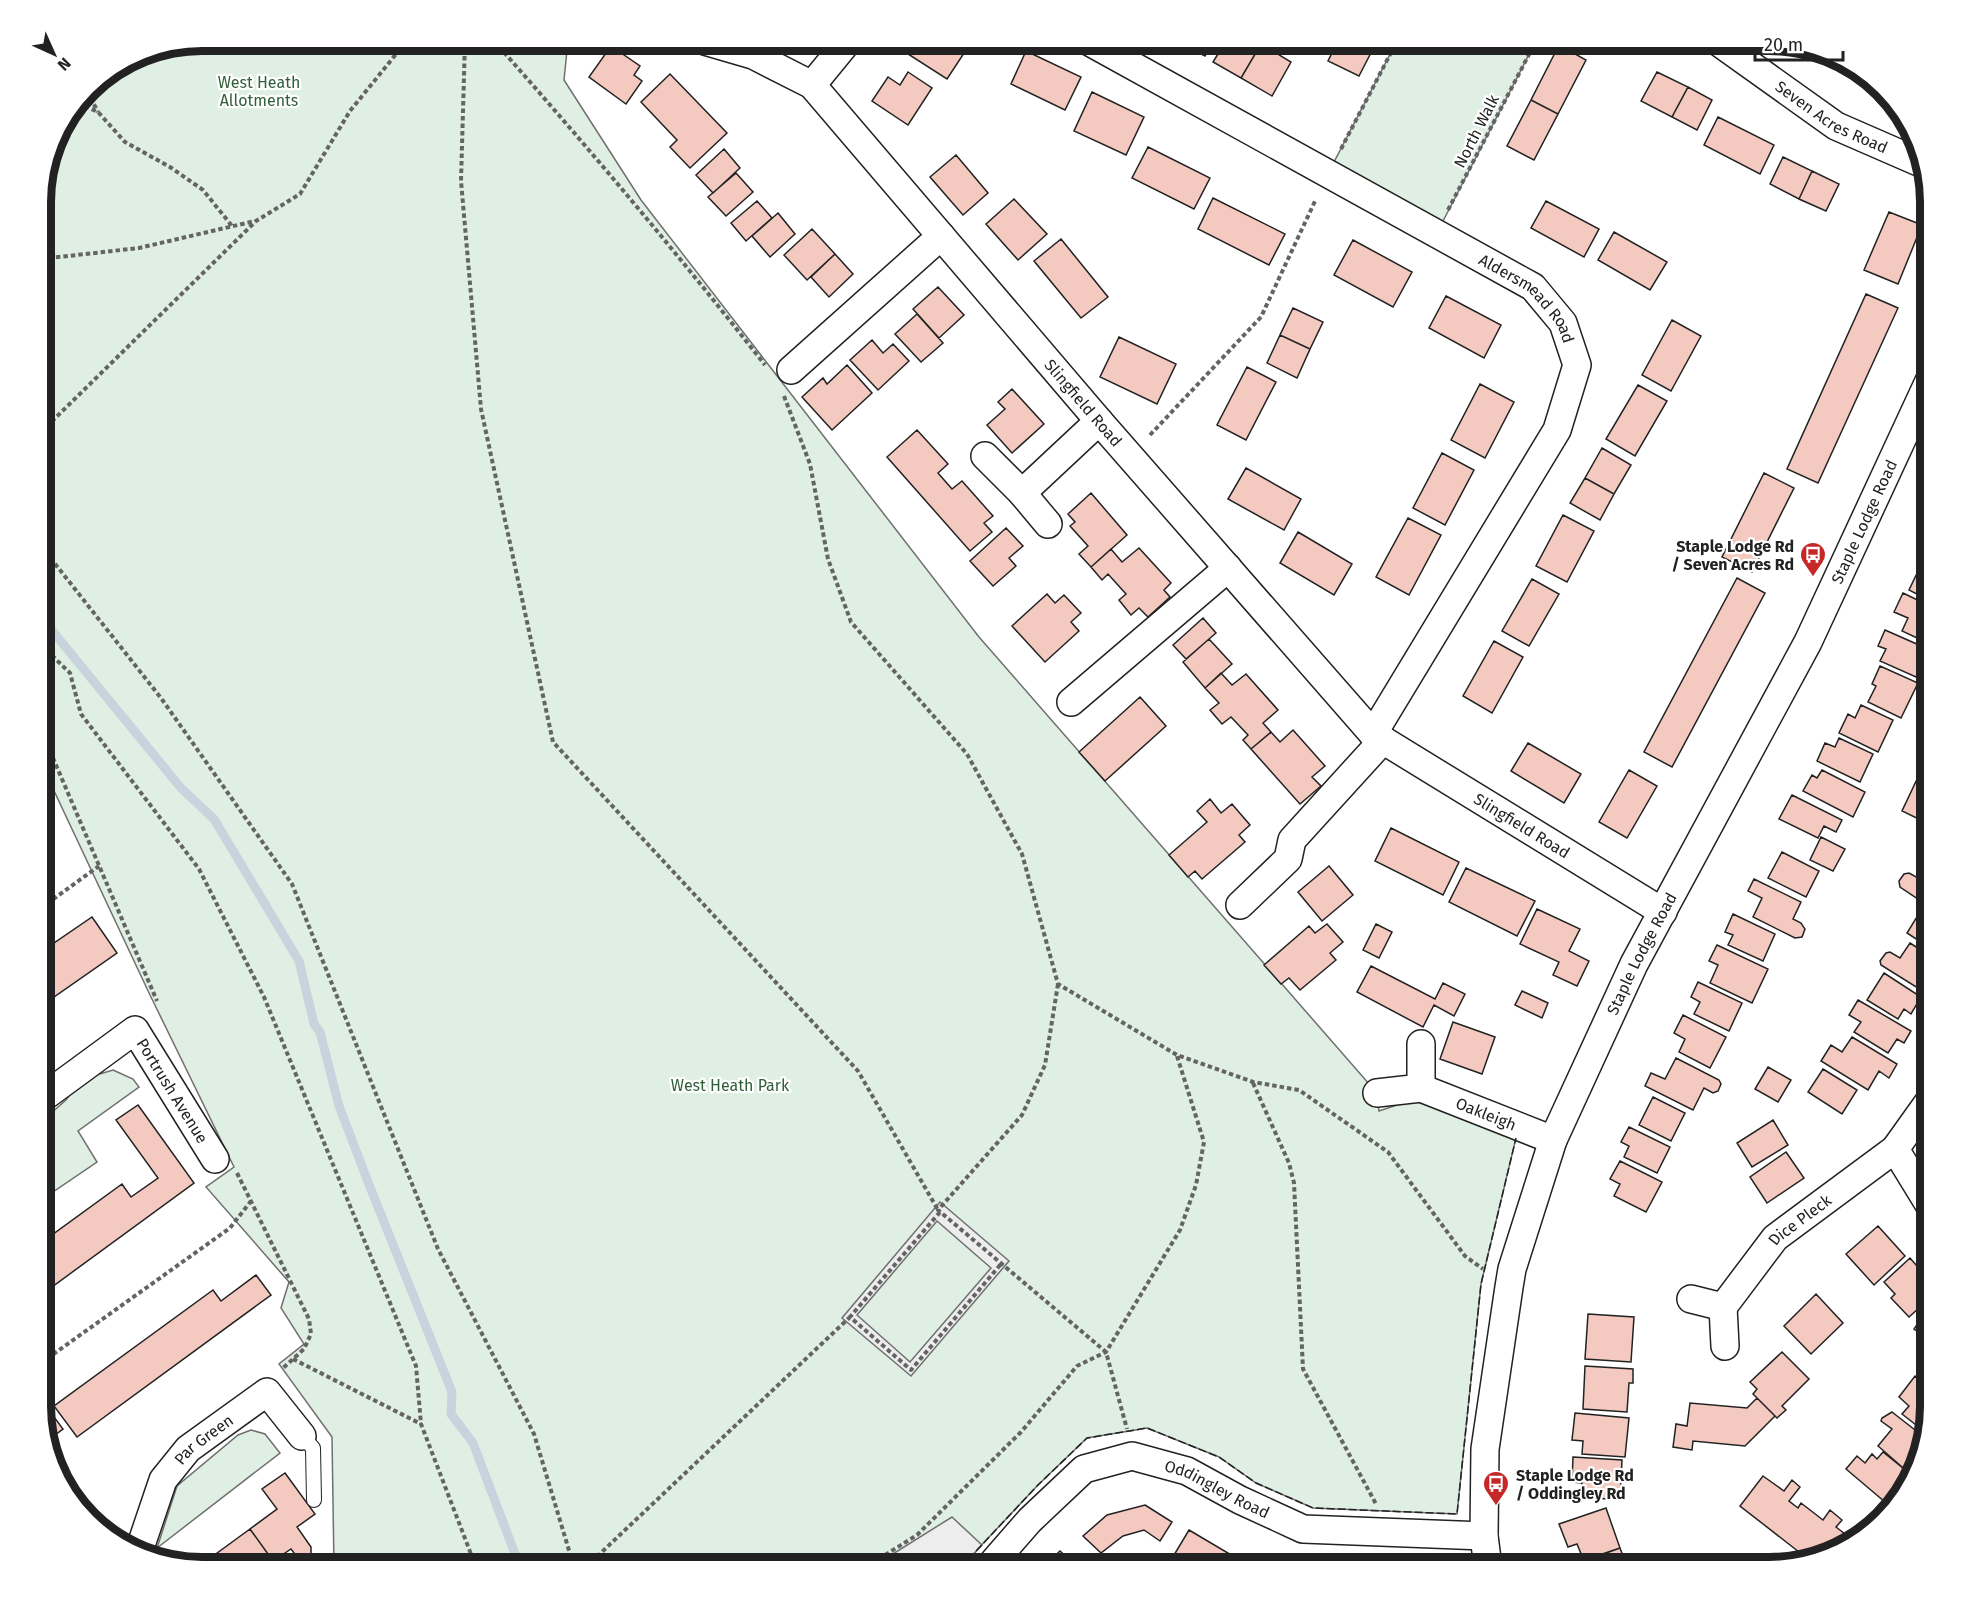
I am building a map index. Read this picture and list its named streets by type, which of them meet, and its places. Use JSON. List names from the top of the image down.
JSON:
{
  "streets": {
    "street": [
      "Seven Acres Road",
      "Aldersmead Road",
      "Slingfield Road",
      "Staple Lodge Road",
      "Portrush Avenue",
      "Oakleigh",
      "Dice Pleck",
      "Par Green",
      "Oddingley Road"
    ],
    "path": ["North Walk"]
  },
  "crossings": [
    ["North Walk", "Aldersmead Road"],
    ["Aldersmead Road", "Slingfield Road"],
    ["Slingfield Road", "Staple Lodge Road"],
    ["Staple Lodge Road", "Oakleigh"],
    ["Staple Lodge Road", "Oddingley Road"]
  ],
  "parks": ["West Heath Allotments", "West Heath Park"],
  "places": {
    "bus stop": ["Staple Lodge Rd / Seven Acres Rd", "Staple Lodge Rd / Oddingley Rd"]
  },
  "scale_bar": "20 m",
  "north": "bottom right"
}
